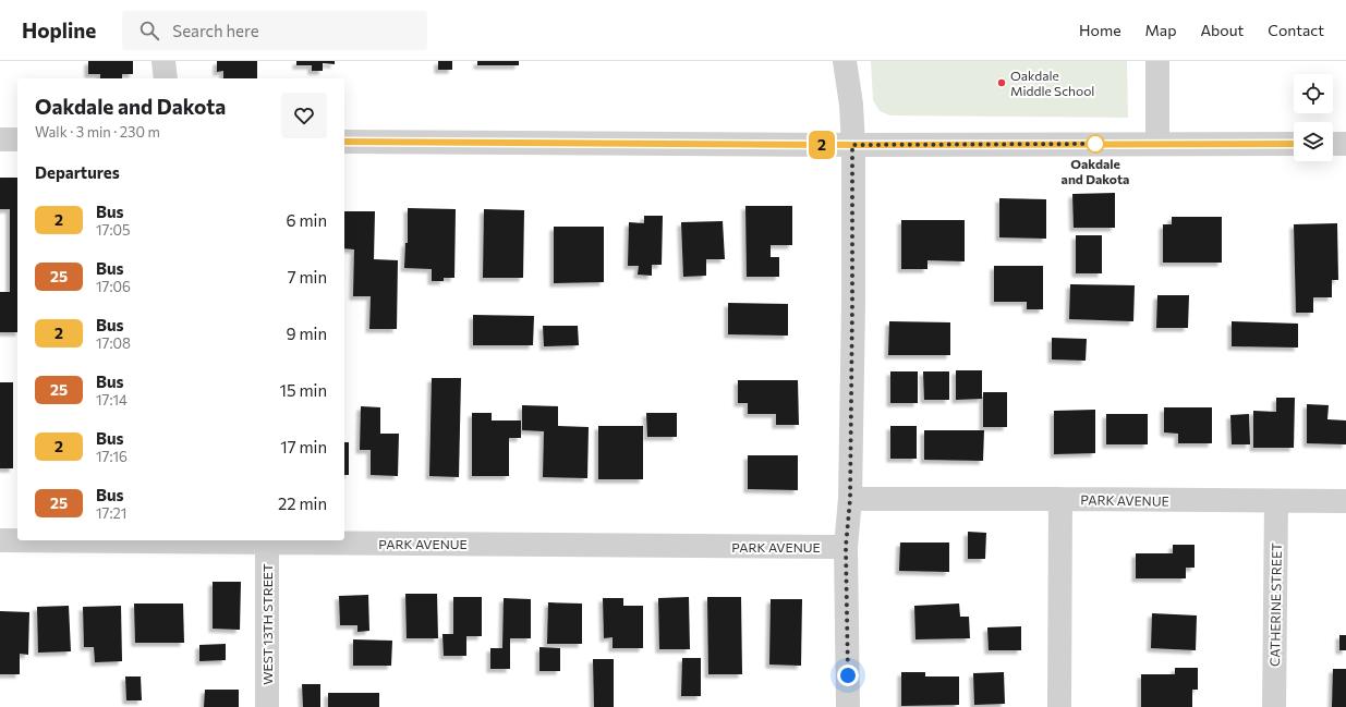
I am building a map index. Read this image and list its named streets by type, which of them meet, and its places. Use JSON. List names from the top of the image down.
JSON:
{
  "streets": {
    "street": ["PARK AVENUE", "CATHERINE STREET", "WEST 13TH STREET"]
  },
  "crossings": [
    ["PARK AVENUE", "CATHERINE STREET"],
    ["PARK AVENUE", "WEST 13TH STREET"]
  ],
  "places": ["Oakdale Middle School", "Oakdale and Dakota"],
  "lines": ["bus line 2"],
  "page": {
    "header": "Hopline",
    "search": "Search here",
    "nav": [
      "Home",
      "Map",
      "About",
      "Contact"
    ],
    "on_map": "2",
    "heading": [
      ["Oakdale and Dakota", "Walk · 3 min · 230 m"],
      "Departures"
    ],
    "list": [
      {
        "mark": "2",
        "name": "Bus",
        "note": "17:05",
        "value": "6 min"
      },
      {
        "mark": "25",
        "name": "Bus",
        "note": "17:06",
        "value": "7 min"
      },
      {
        "mark": "2",
        "name": "Bus",
        "note": "17:08",
        "value": "9 min"
      },
      {
        "mark": "25",
        "name": "Bus",
        "note": "17:14",
        "value": "15 min"
      },
      {
        "mark": "2",
        "name": "Bus",
        "note": "17:16",
        "value": "17 min"
      },
      {
        "mark": "25",
        "name": "Bus",
        "note": "17:21",
        "value": "22 min"
      }
    ]
  }
}
